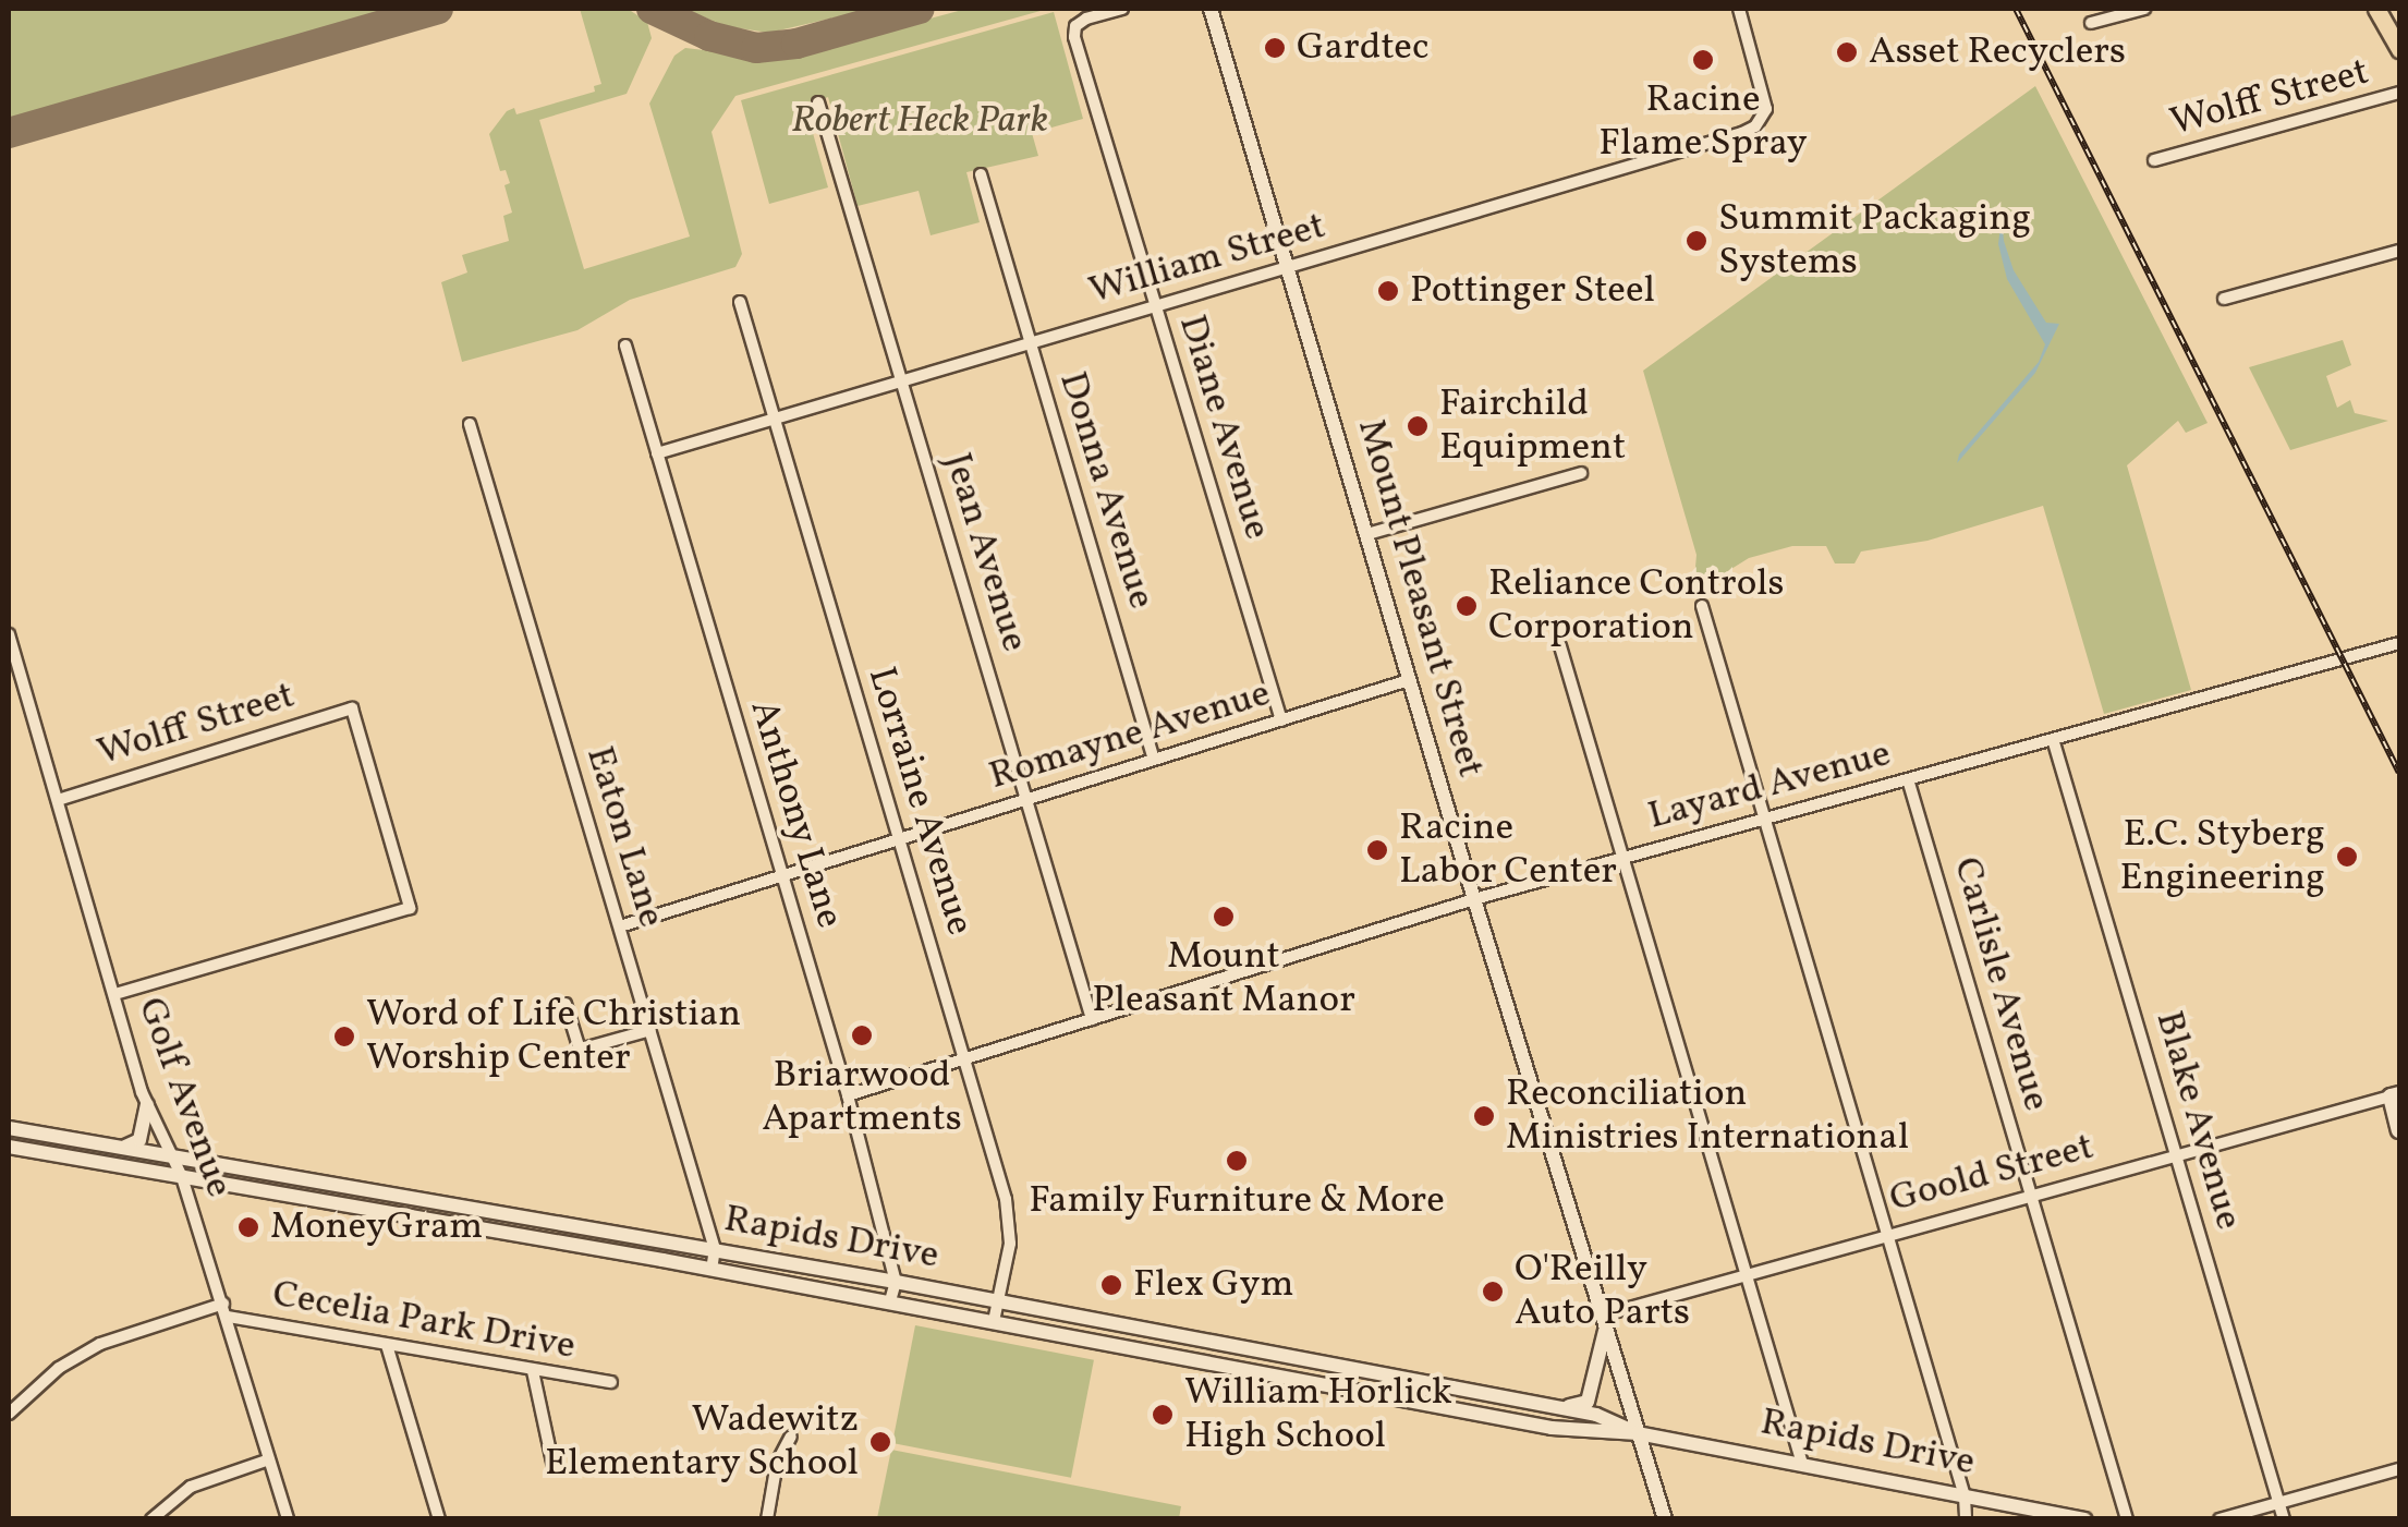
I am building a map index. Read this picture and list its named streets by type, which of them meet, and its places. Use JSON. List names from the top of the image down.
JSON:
{
  "streets": {
    "street": [
      "Wolff Street",
      "William Street",
      "Diane Avenue",
      "Donna Avenue",
      "Jean Avenue",
      "Mount Pleasant Street",
      "Romayne Avenue",
      "Layard Avenue",
      "Lorraine Avenue",
      "Anthony Lane",
      "Eaton Lane",
      "Carlisle Avenue",
      "Golf Avenue",
      "Blake Avenue",
      "Goold Street",
      "Rapids Drive",
      "Cecelia Park Drive"
    ]
  },
  "crossings": [
    ["Wolff Street", "Golf Avenue"],
    ["William Street", "Diane Avenue"],
    ["William Street", "Donna Avenue"],
    ["William Street", "Jean Avenue"],
    ["William Street", "Mount Pleasant Street"],
    ["William Street", "Lorraine Avenue"],
    ["William Street", "Anthony Lane"],
    ["Diane Avenue", "Romayne Avenue"],
    ["Donna Avenue", "Romayne Avenue"],
    ["Jean Avenue", "Romayne Avenue"],
    ["Jean Avenue", "Layard Avenue"],
    ["Mount Pleasant Street", "Romayne Avenue"],
    ["Mount Pleasant Street", "Layard Avenue"],
    ["Mount Pleasant Street", "Goold Street"],
    ["Mount Pleasant Street", "Rapids Drive"],
    ["Romayne Avenue", "Lorraine Avenue"],
    ["Romayne Avenue", "Anthony Lane"],
    ["Romayne Avenue", "Eaton Lane"],
    ["Layard Avenue", "Lorraine Avenue"],
    ["Layard Avenue", "Anthony Lane"],
    ["Layard Avenue", "Carlisle Avenue"],
    ["Layard Avenue", "Blake Avenue"],
    ["Lorraine Avenue", "Rapids Drive"],
    ["Anthony Lane", "Rapids Drive"],
    ["Eaton Lane", "Rapids Drive"],
    ["Carlisle Avenue", "Goold Street"],
    ["Golf Avenue", "Rapids Drive"],
    ["Golf Avenue", "Cecelia Park Drive"],
    ["Blake Avenue", "Goold Street"]
  ],
  "parks": ["Robert Heck Park"],
  "places": [
    "Gardtec",
    "Asset Recyclers",
    "Racine Flame Spray",
    "Summit Packaging Systems",
    "Pottinger Steel",
    "Fairchild Equipment",
    "Reliance Controls Corporation",
    "Racine Labor Center",
    "E.C. Styberg Engineering",
    "Mount Pleasant Manor",
    "Briarwood Apartments",
    "Word of Life Christian Worship Center",
    "Reconciliation Ministries International",
    "Family Furniture & More",
    "MoneyGram",
    "Flex Gym",
    "O'Reilly Auto Parts",
    "William Horlick High School",
    "Wadewitz Elementary School"
  ]
}
